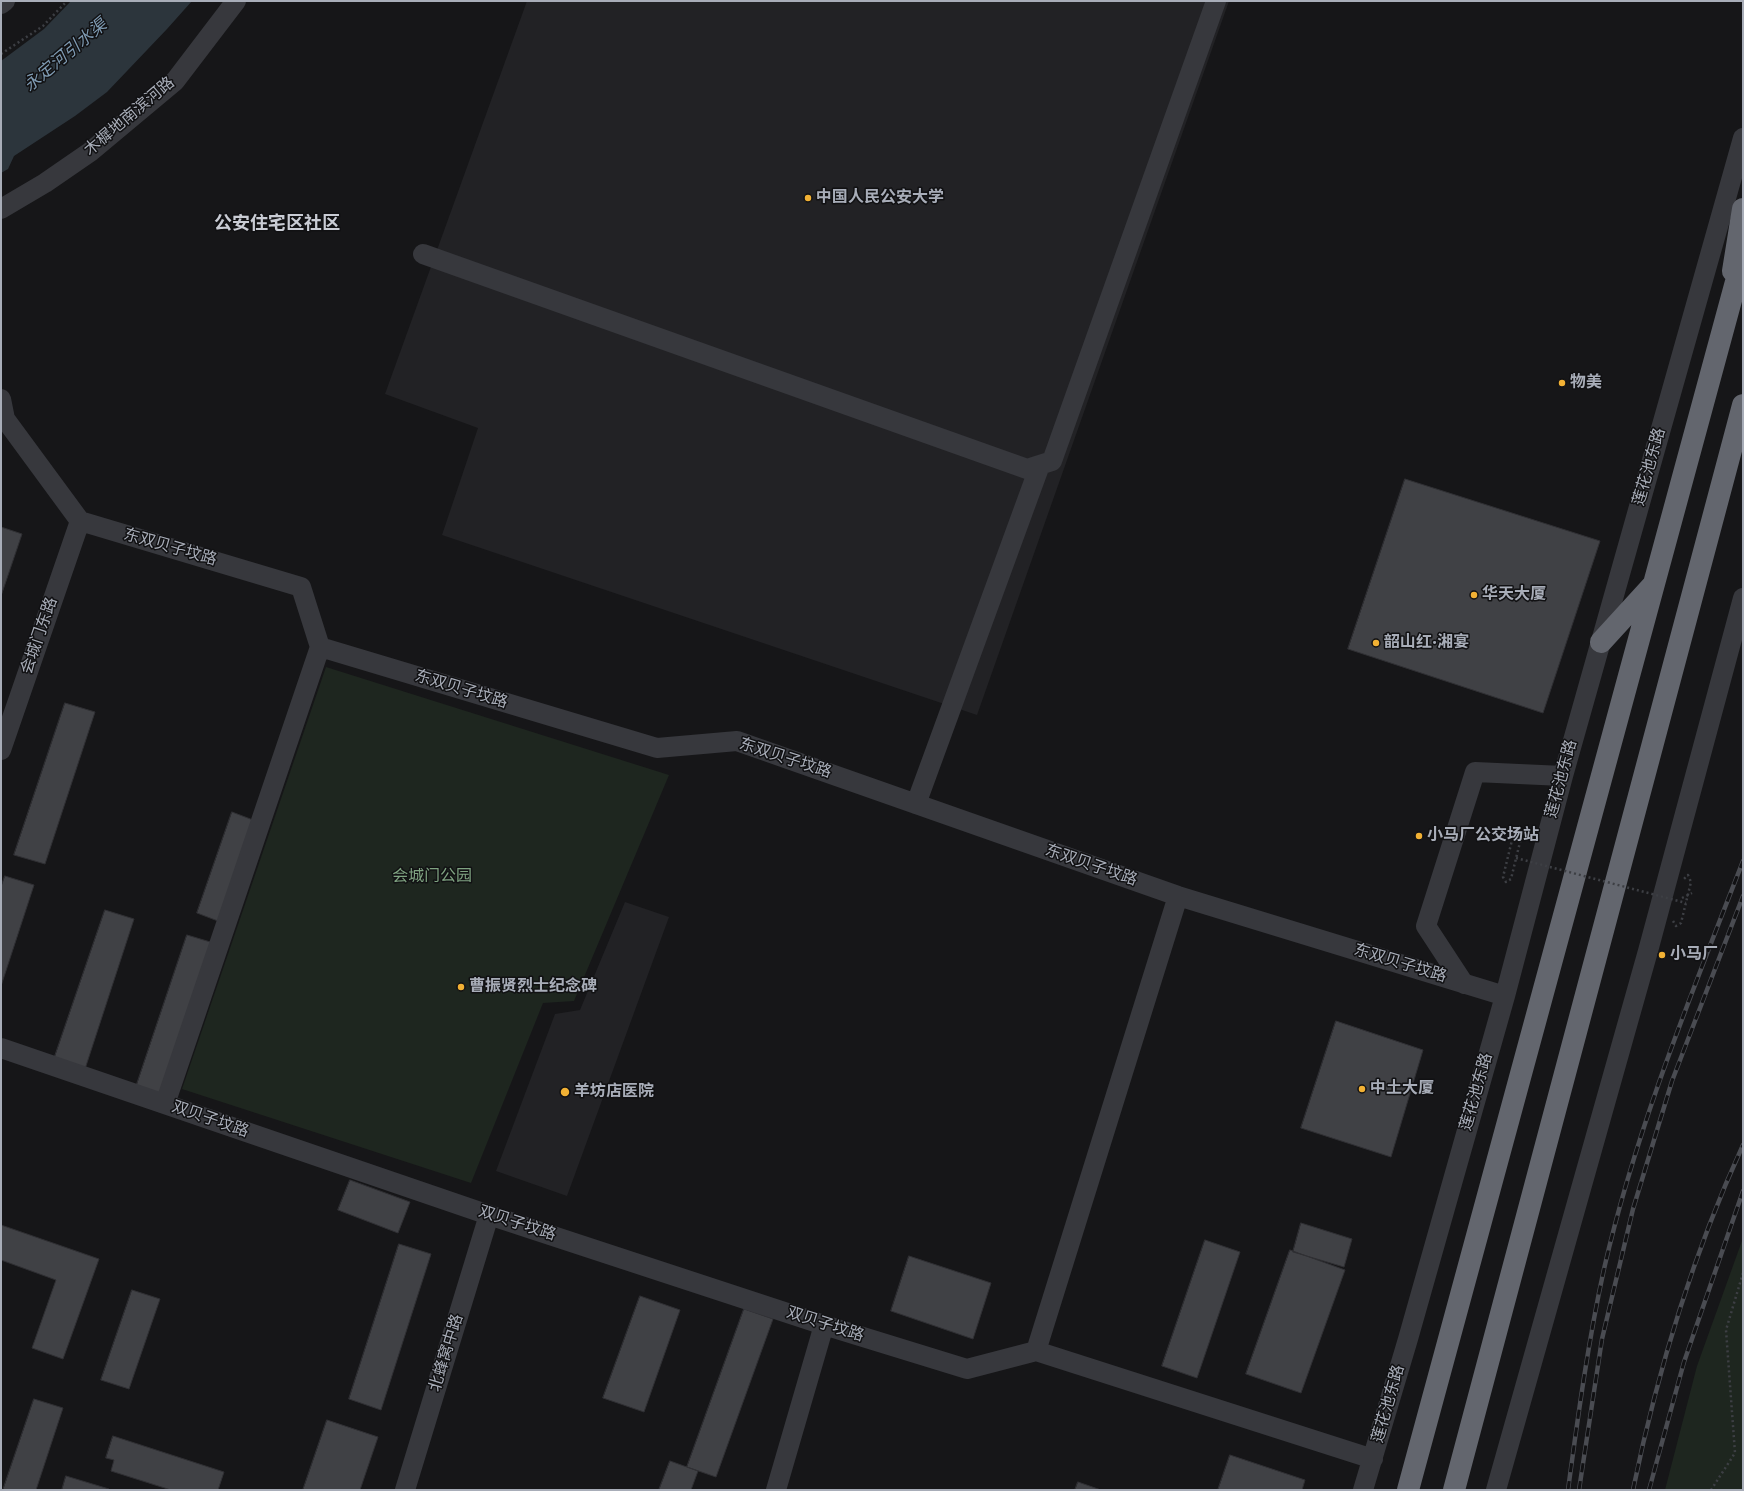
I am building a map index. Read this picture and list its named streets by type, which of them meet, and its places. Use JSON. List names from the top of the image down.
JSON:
{
  "streets": {
    "street": [
      "木樨地南滨河路",
      "莲花池东路",
      "东双贝子坟路",
      "会城门东路",
      "双贝子坟路",
      "北蜂窝中路"
    ]
  },
  "crossings": [
    ["莲花池东路", "东双贝子坟路"],
    ["东双贝子坟路", "会城门东路"],
    ["双贝子坟路", "北蜂窝中路"]
  ],
  "districts": ["公安住宅区社区"],
  "water": ["永定河引水渠"],
  "parks": ["会城门公园"],
  "places": [
    "中国人民公安大学",
    "物美",
    "华天大厦",
    "韶山红·湘宴",
    "小马厂公交场站",
    "小马厂",
    "曹振贤烈士纪念碑",
    "中土大厦",
    "羊坊店医院"
  ]
}
